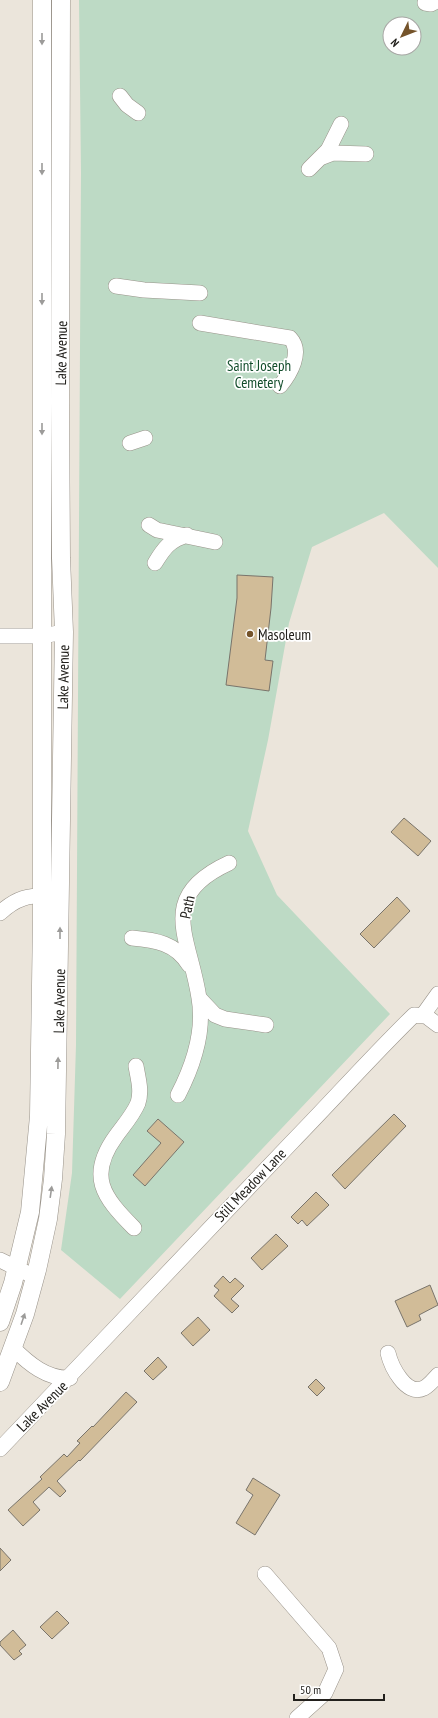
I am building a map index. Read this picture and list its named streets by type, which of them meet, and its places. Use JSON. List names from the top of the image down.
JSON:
{
  "streets": {
    "main road": ["Lake Avenue"],
    "street": ["Path", "Still Meadow Lane"]
  },
  "crossings": [
    ["Lake Avenue", "Still Meadow Lane"]
  ],
  "parks": ["Saint Joseph Cemetery"],
  "places": ["Masoleum"],
  "scale_bar": "50 m",
  "north": "bottom left"
}
